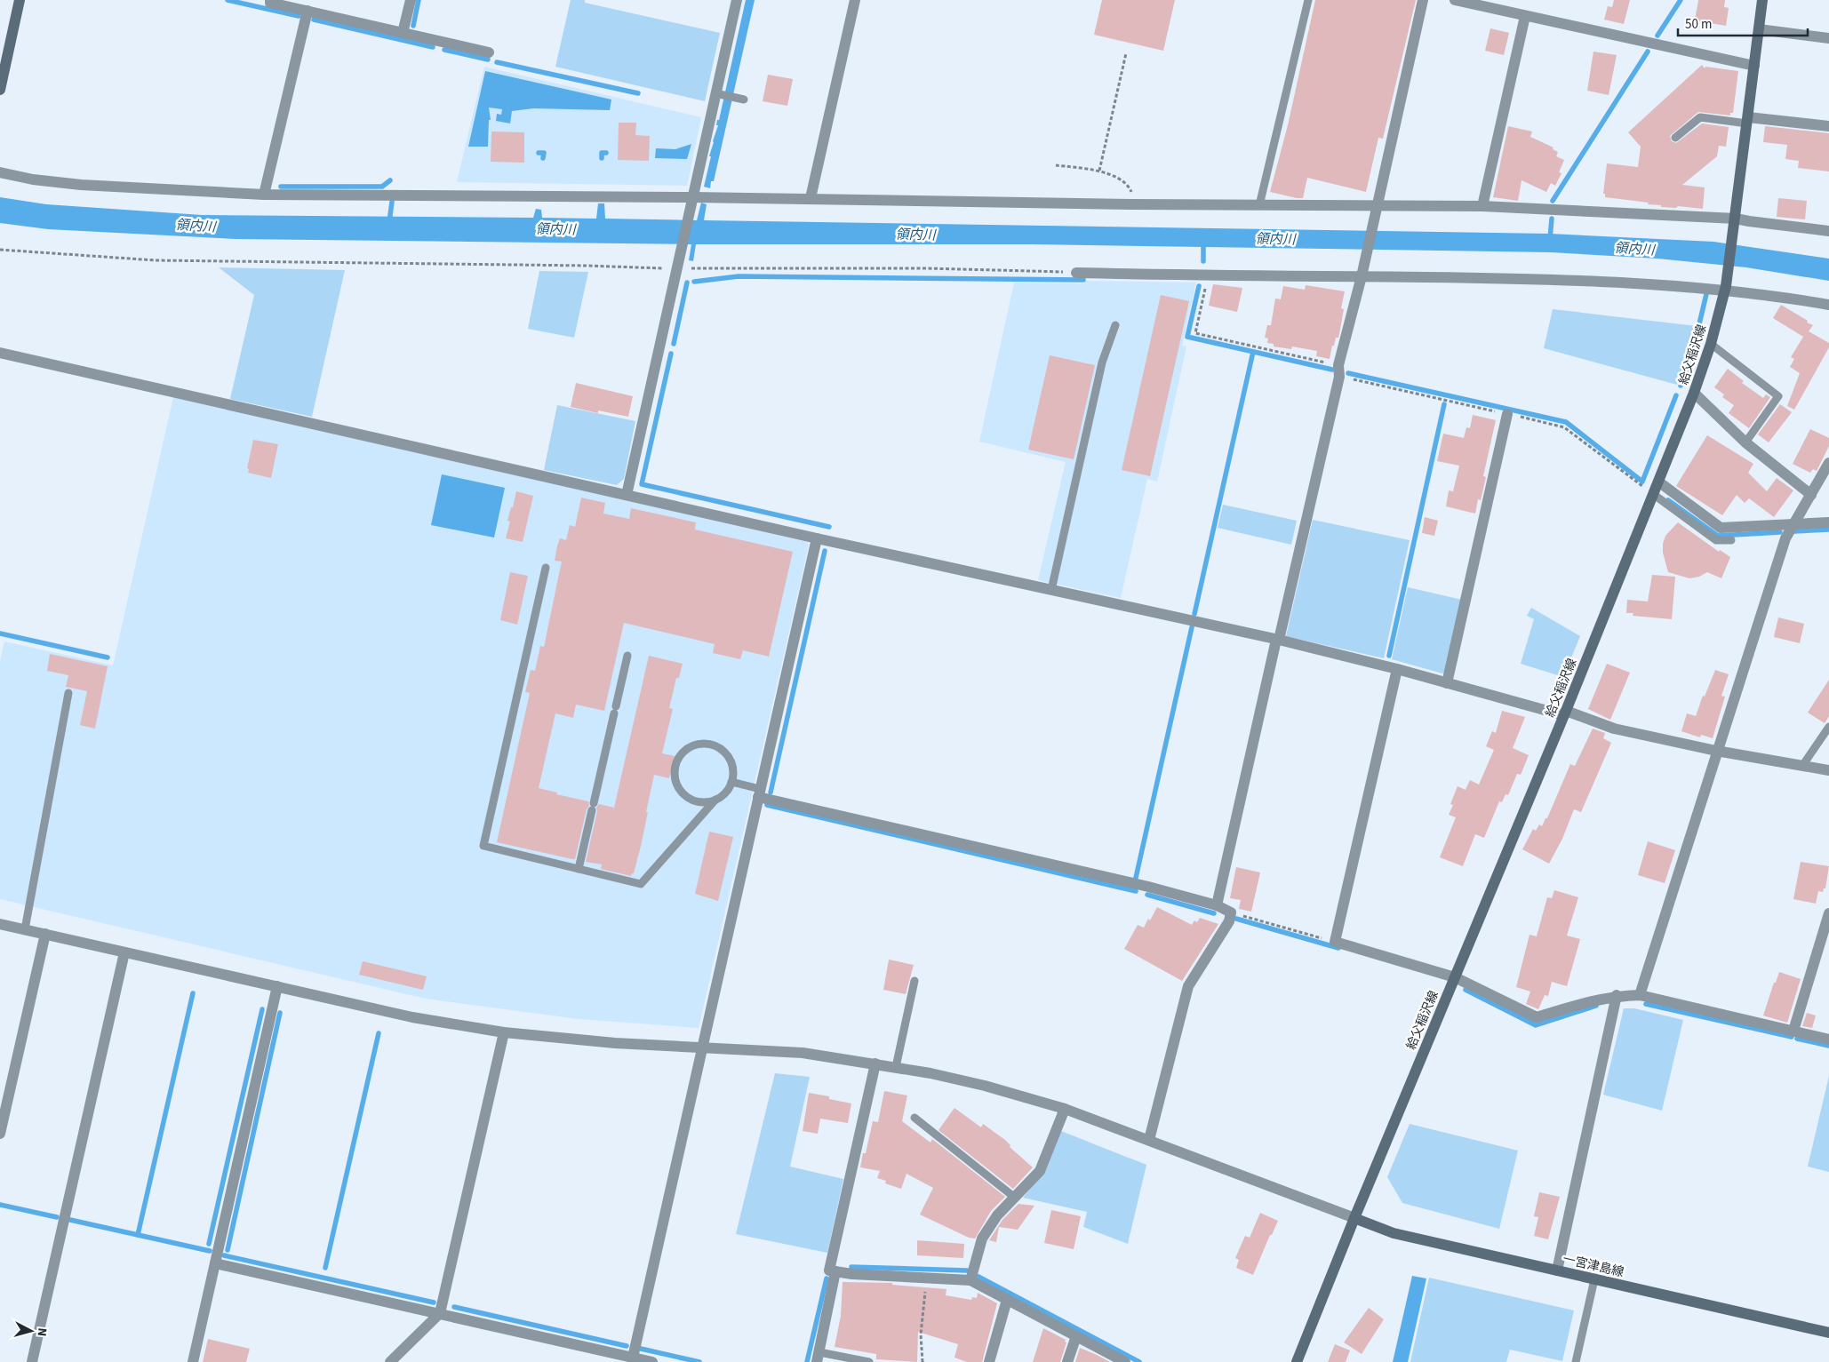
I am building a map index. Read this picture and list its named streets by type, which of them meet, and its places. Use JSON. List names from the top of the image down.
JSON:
{
  "streets": {
    "main road": ["給父稲沢線", "一宮津島線"]
  },
  "crossings": [
    ["給父稲沢線", "一宮津島線"]
  ],
  "water": ["領内川"],
  "scale_bar": "50 m",
  "north": "right"
}
